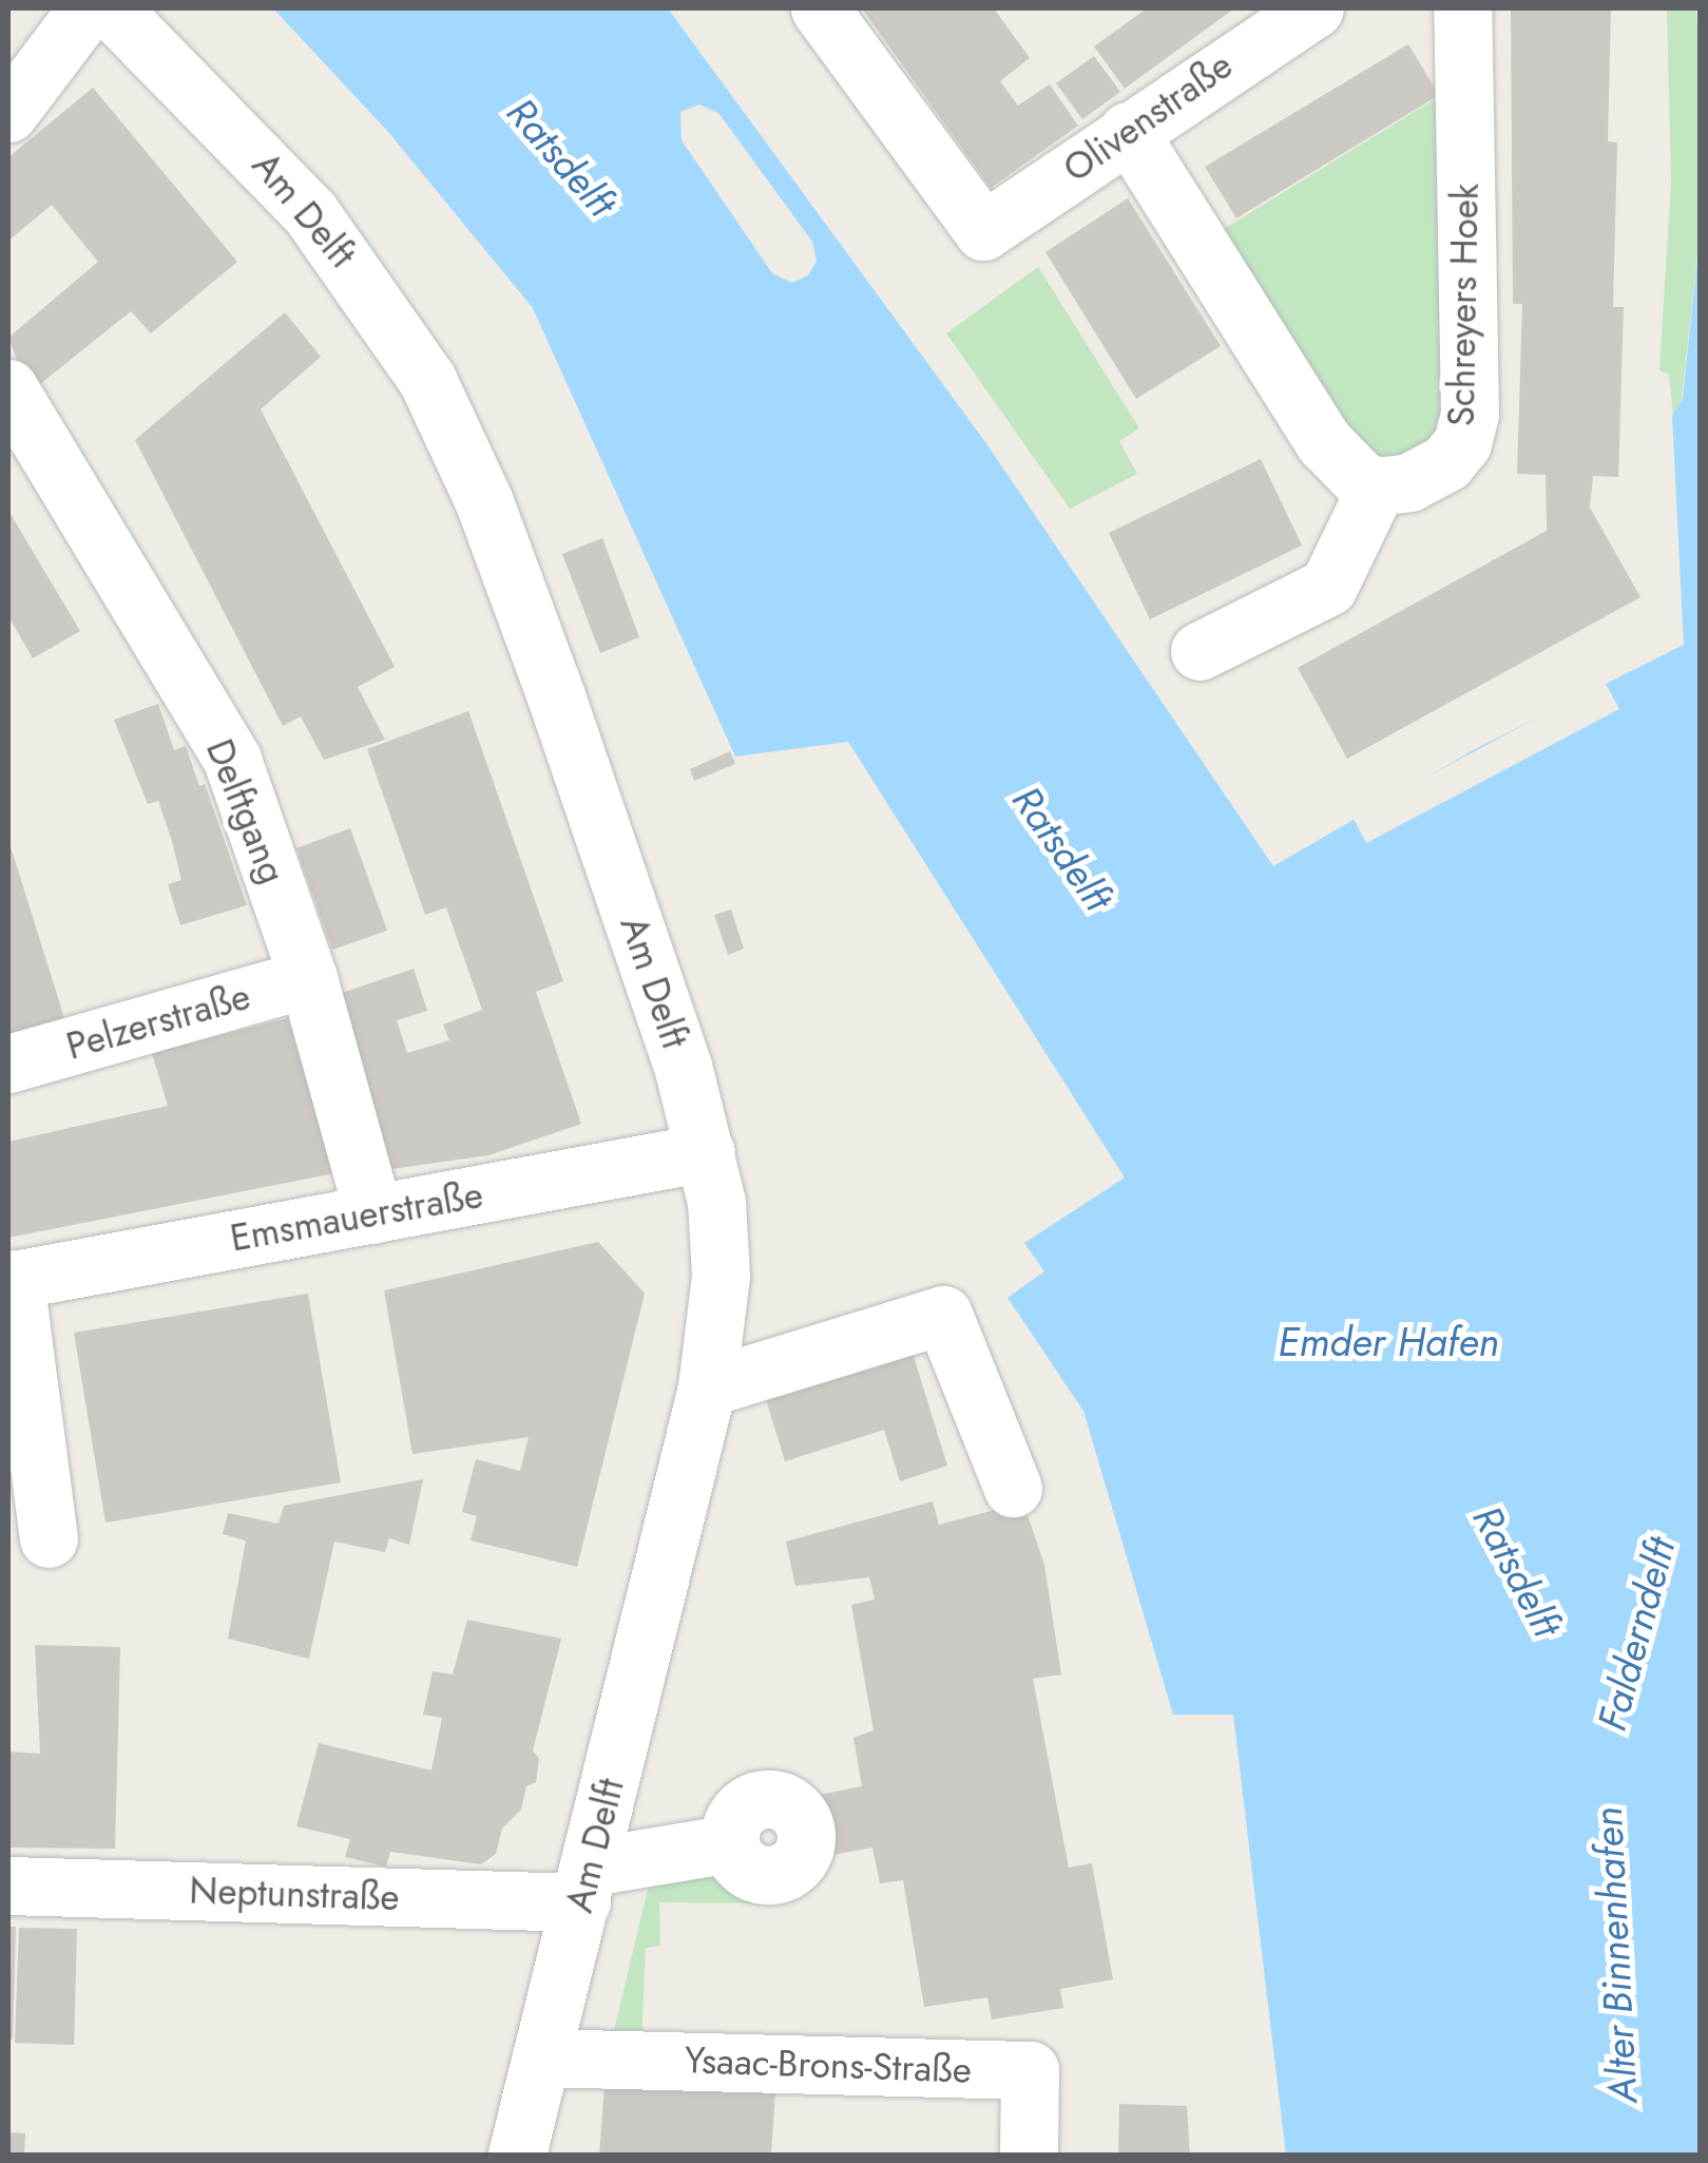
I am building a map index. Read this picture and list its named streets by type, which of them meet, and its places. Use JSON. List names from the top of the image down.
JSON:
{
  "streets": {
    "street": [
      "Olivenstraße",
      "Am Delft",
      "Schreyers Hoek",
      "Delftgang",
      "Pelzerstraße",
      "Emsmauerstraße",
      "Neptunstraße",
      "Ysaac-Brons-Straße"
    ]
  },
  "crossings": [
    ["Am Delft", "Emsmauerstraße"],
    ["Am Delft", "Neptunstraße"],
    ["Am Delft", "Ysaac-Brons-Straße"],
    ["Delftgang", "Pelzerstraße"],
    ["Delftgang", "Emsmauerstraße"]
  ],
  "water": [
    "Ratsdelft",
    "Emder Hafen",
    "Falderndelft",
    "Alter Binnenhafen"
  ]
}
